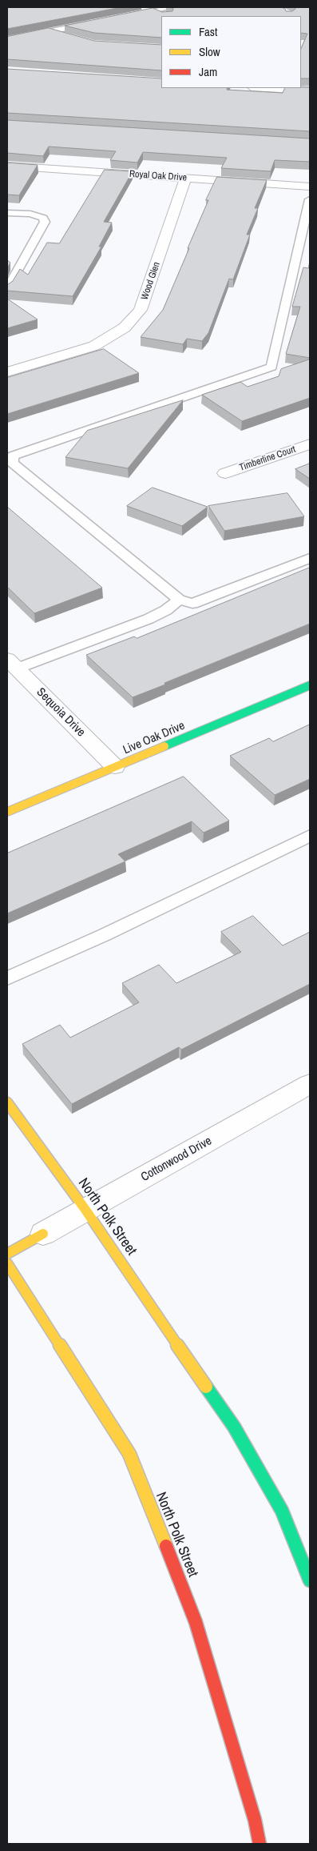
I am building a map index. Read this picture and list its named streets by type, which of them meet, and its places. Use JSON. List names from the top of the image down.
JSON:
{
  "streets": {
    "main road": ["Live Oak Drive", "North Polk Street"],
    "street": [
      "Royal Oak Drive",
      "Wood Glen",
      "Timberline Court",
      "Sequoia Drive",
      "Cottonwood Drive"
    ]
  },
  "crossings": [
    ["Royal Oak Drive", "Wood Glen"],
    ["Sequoia Drive", "Live Oak Drive"],
    ["Cottonwood Drive", "North Polk Street"]
  ],
  "legend": ["Fast", "Slow", "Jam"]
}
